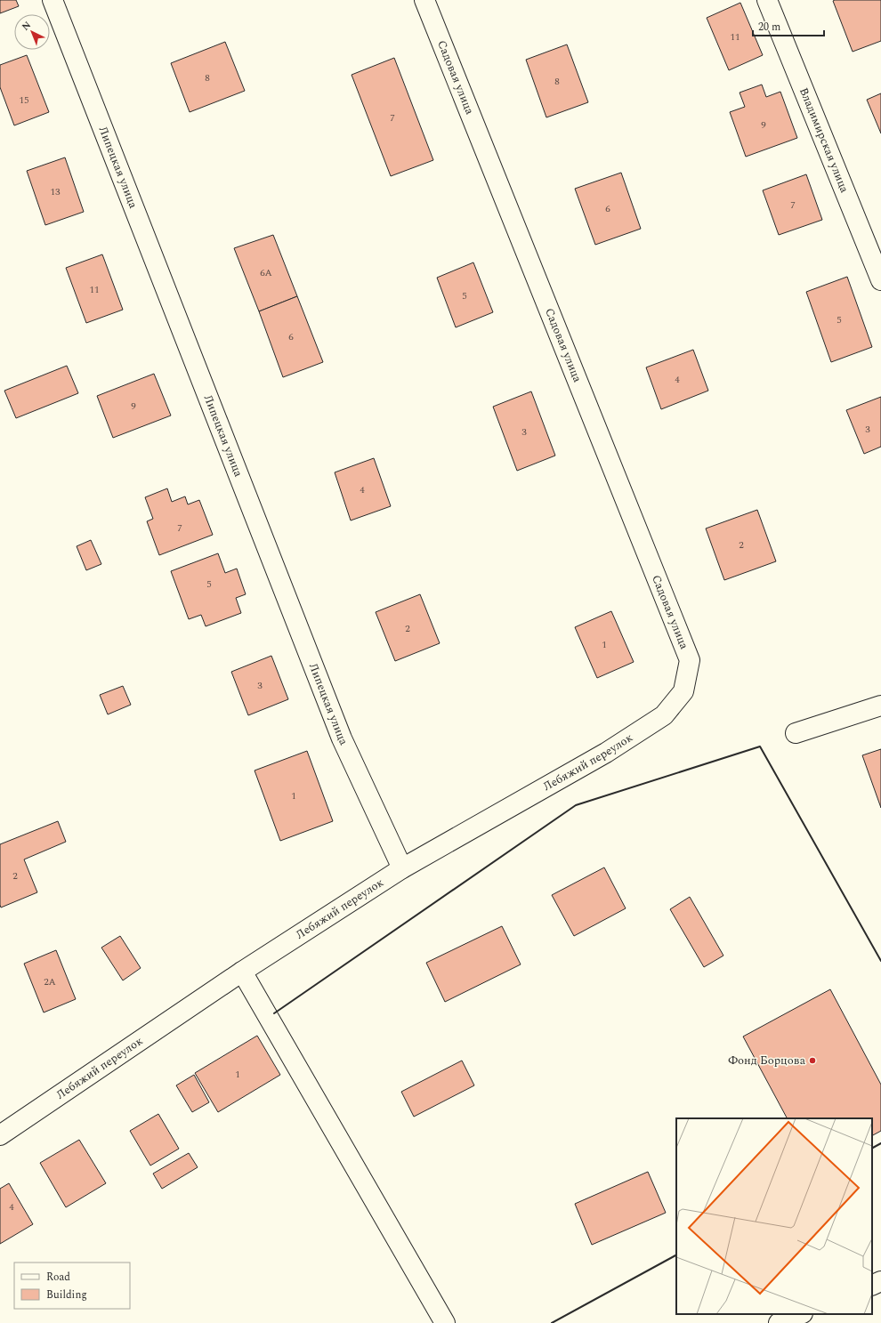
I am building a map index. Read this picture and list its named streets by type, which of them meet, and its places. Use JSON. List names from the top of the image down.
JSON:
{
  "streets": {
    "street": [
      "Садовая улица",
      "Владимирская улица",
      "Липецкая улица",
      "Лебяжий переулок"
    ]
  },
  "crossings": [
    ["Садовая улица", "Лебяжий переулок"],
    ["Липецкая улица", "Лебяжий переулок"]
  ],
  "places": ["Фонд Борцова"],
  "house_numbers": [
    "11",
    "8",
    "8",
    "15",
    "7",
    "9",
    "13",
    "7",
    "6",
    "6А",
    "11",
    "5",
    "5",
    "6",
    "4",
    "9",
    "3",
    "3",
    "4",
    "7",
    "2",
    "5",
    "2",
    "1",
    "3",
    "1",
    "2",
    "2А",
    "1",
    "4"
  ],
  "legend": ["Road", "Building"],
  "scale_bar": "20 m",
  "north": "top left"
}
